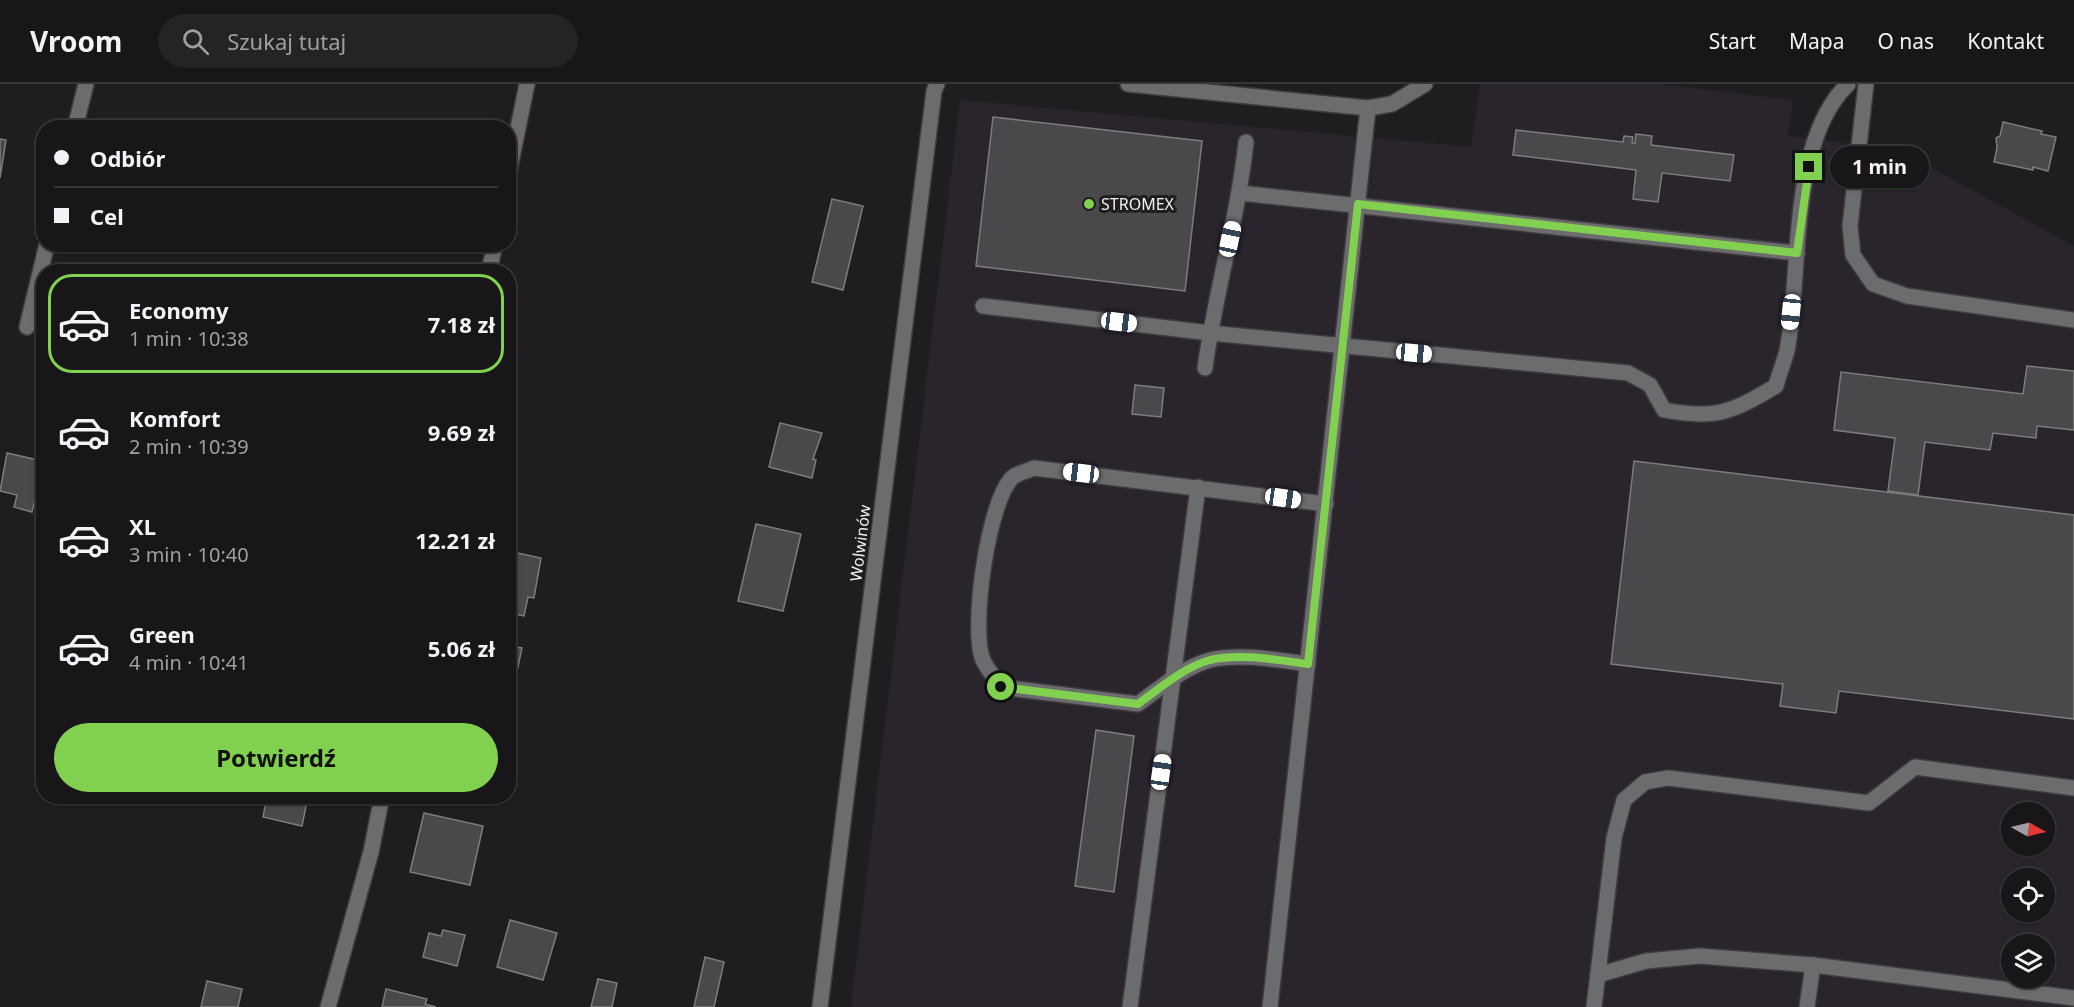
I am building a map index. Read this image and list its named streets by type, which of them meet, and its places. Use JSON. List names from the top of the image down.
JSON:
{
  "streets": {
    "street": ["Wolwinów"]
  },
  "places": ["STROMEX"],
  "north": "right",
  "page": {
    "header": "Vroom",
    "search": "Szukaj tutaj",
    "nav": [
      "Start",
      "Mapa",
      "O nas",
      "Kontakt"
    ],
    "banner": ["Odbiór", "Cel"],
    "bubble": "1 min",
    "list": [
      {
        "name": "Economy",
        "note": "1 min · 10:38",
        "value": "7.18 zł"
      },
      {
        "name": "Komfort",
        "note": "2 min · 10:39",
        "value": "9.69 zł"
      },
      {
        "name": "XL",
        "note": "3 min · 10:40",
        "value": "12.21 zł"
      },
      {
        "name": "Green",
        "note": "4 min · 10:41",
        "value": "5.06 zł"
      }
    ],
    "buttons": "Potwierdź"
  }
}
